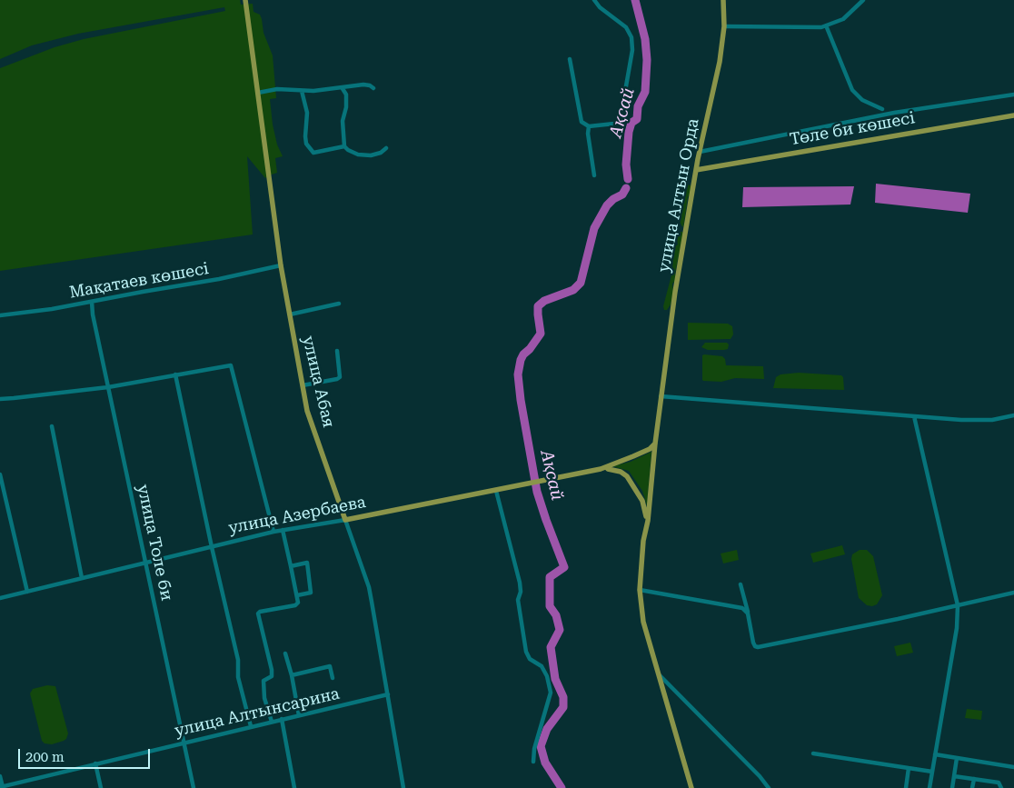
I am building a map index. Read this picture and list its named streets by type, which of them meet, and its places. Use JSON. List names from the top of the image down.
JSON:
{
  "streets": {
    "main road": [
      "Төле би көшесі",
      "улица Алтын Орда",
      "улица Абая",
      "улица Азербаева"
    ],
    "street": ["Мақатаев көшесі", "улица Толе би", "улица Алтынсарина"]
  },
  "crossings": [
    ["Төле би көшесі", "улица Алтын Орда"],
    ["улица Алтын Орда", "улица Азербаева"],
    ["Мақатаев көшесі", "улица Абая"],
    ["Мақатаев көшесі", "улица Толе би"],
    ["улица Абая", "улица Азербаева"],
    ["улица Абая", "улица Алтынсарина"],
    ["улица Азербаева", "улица Толе би"],
    ["улица Толе би", "улица Алтынсарина"]
  ],
  "water": ["Ақсай"],
  "scale_bar": "200 m"
}
